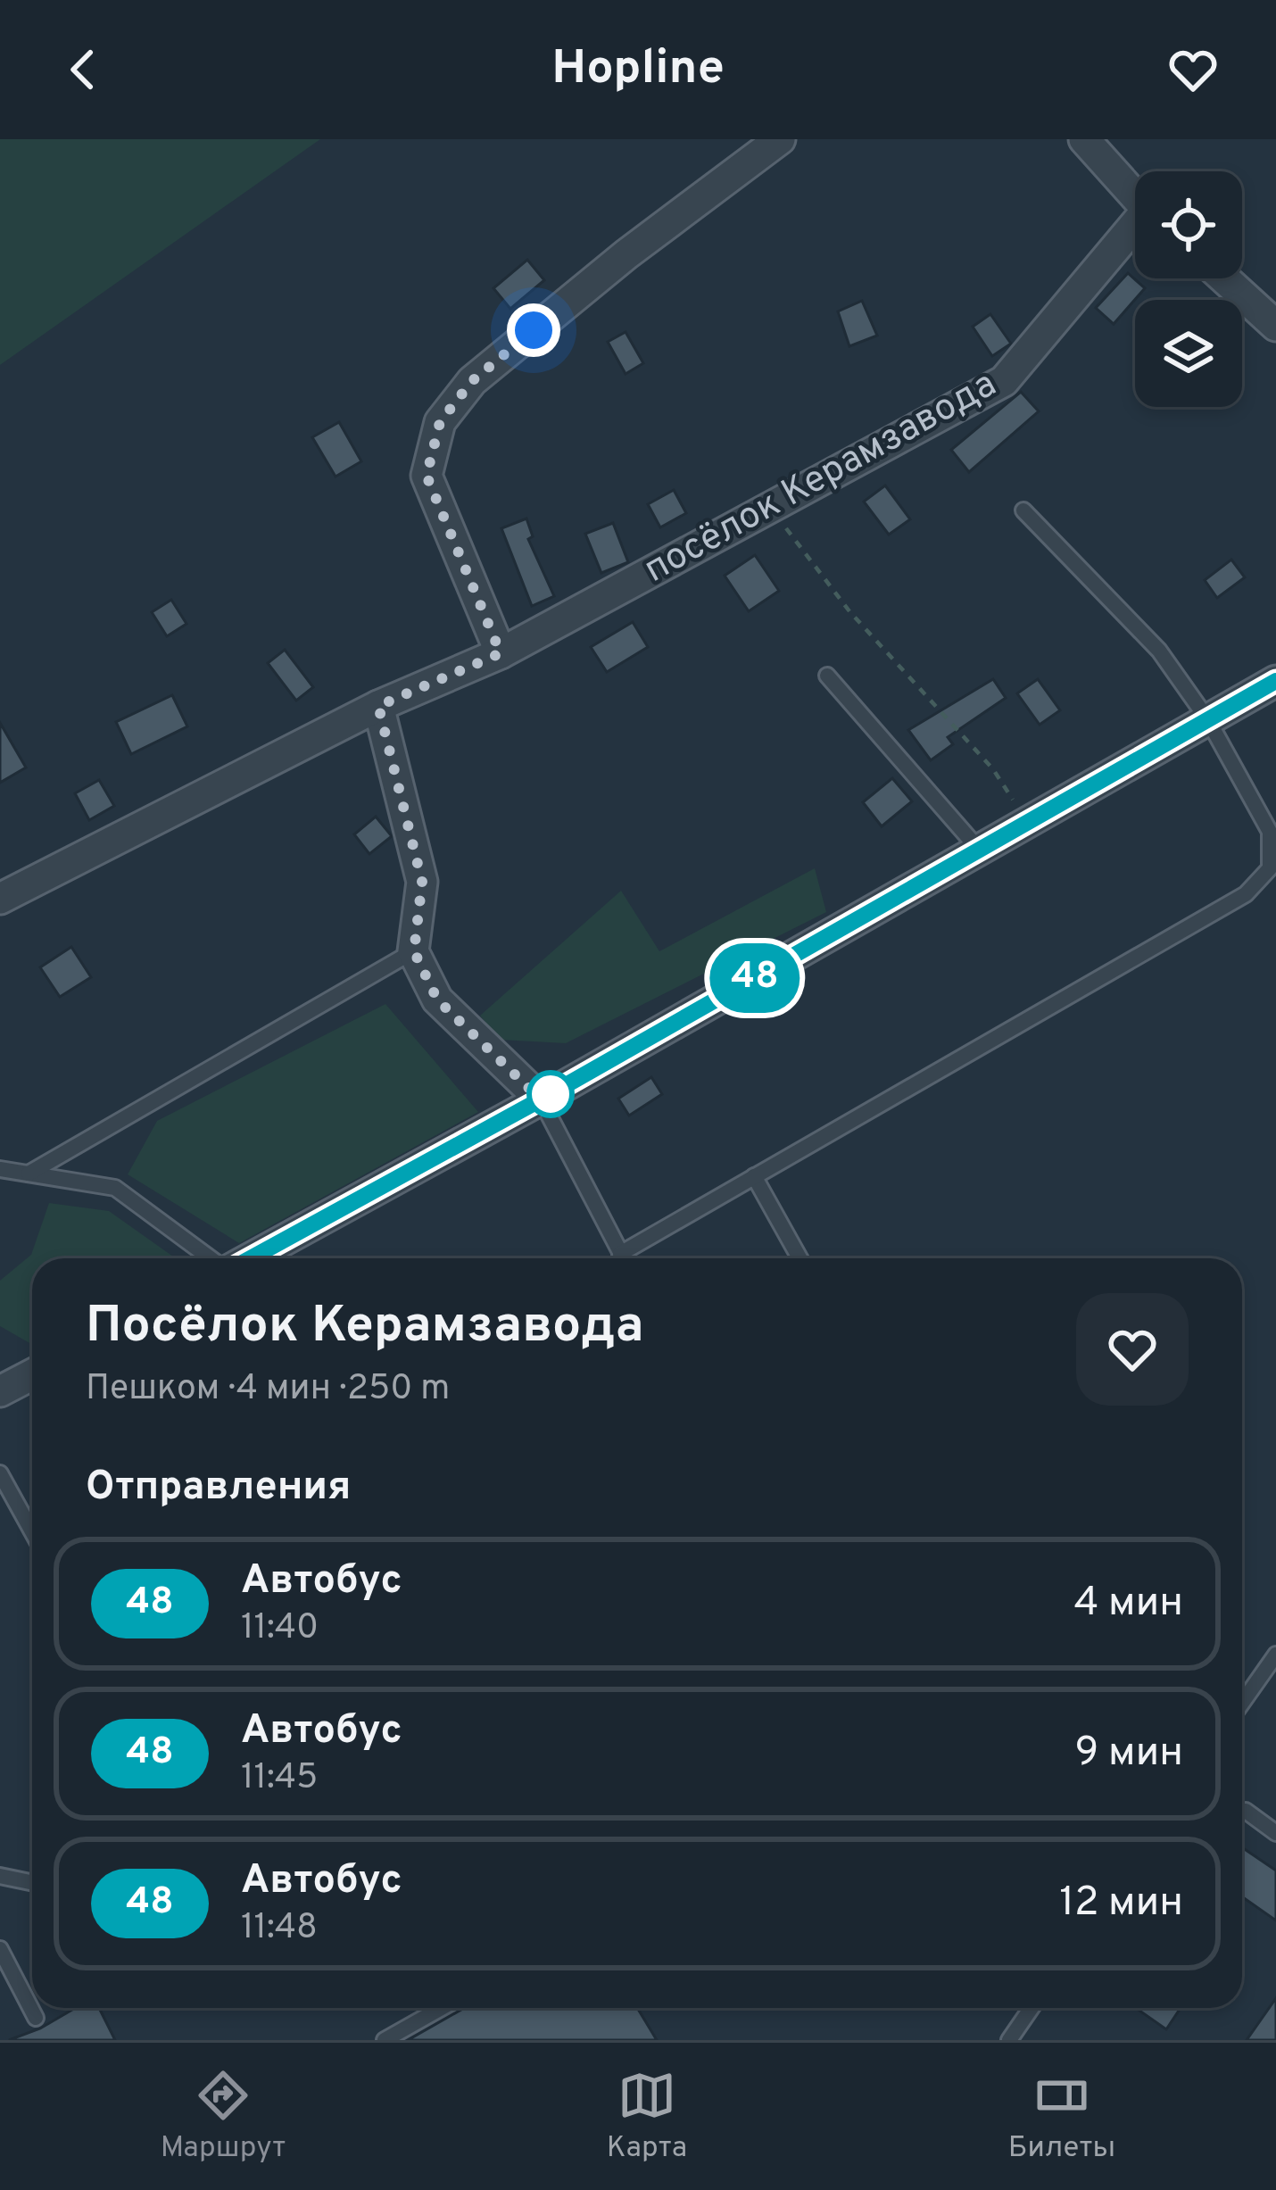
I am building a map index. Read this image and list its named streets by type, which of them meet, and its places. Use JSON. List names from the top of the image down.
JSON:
{
  "streets": {
    "street": ["посёлок Керамзавода"]
  },
  "lines": ["bus line 48"],
  "page": {
    "header": "Hopline",
    "on_map": "48",
    "heading": [
      ["Посёлок Керамзавода", "Пешком · 4 мин · 250 m"],
      "Отправления"
    ],
    "list": [
      {
        "mark": "48",
        "name": "Автобус",
        "note": "11:40",
        "value": "4 мин"
      },
      {
        "mark": "48",
        "name": "Автобус",
        "note": "11:45",
        "value": "9 мин"
      },
      {
        "mark": "48",
        "name": "Автобус",
        "note": "11:48",
        "value": "12 мин"
      }
    ],
    "tabs": ["Маршрут", "Карта", "Билеты"]
  }
}
